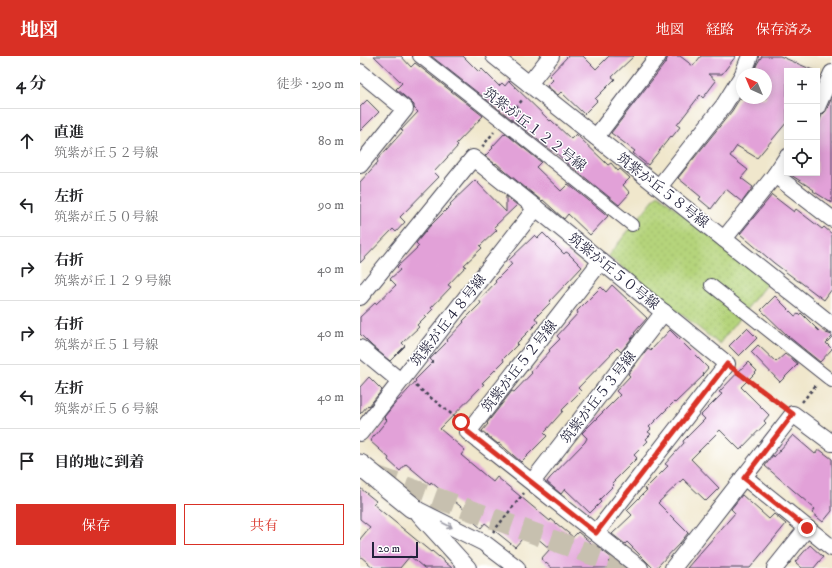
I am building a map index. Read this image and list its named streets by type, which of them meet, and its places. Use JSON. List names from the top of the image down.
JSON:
{
  "streets": {
    "street": [
      "筑紫が丘１２２号線",
      "筑紫が丘５８号線",
      "筑紫が丘５０号線",
      "筑紫が丘４８号線",
      "筑紫が丘５２号線",
      "筑紫が丘５３号線"
    ]
  },
  "crossings": [
    ["筑紫が丘５０号線", "筑紫が丘４８号線"],
    ["筑紫が丘５０号線", "筑紫が丘５２号線"],
    ["筑紫が丘５０号線", "筑紫が丘５３号線"]
  ],
  "scale_bar": "20 m",
  "north": "top left",
  "page": {
    "header": "地図",
    "nav": ["地図", "経路", "保存済み"],
    "heading": ["4 分", "徒歩 · 290 m"],
    "map_buttons": ["+", "−"],
    "list": [
      ["直進", "筑紫が丘５２号線", "80 m"],
      ["左折", "筑紫が丘５０号線", "90 m"],
      ["右折", "筑紫が丘１２９号線", "40 m"],
      ["右折", "筑紫が丘５１号線", "40 m"],
      ["左折", "筑紫が丘５６号線", "40 m"],
      "目的地に到着"
    ],
    "buttons": ["保存", "共有"],
    "scale": "20 m"
  }
}
